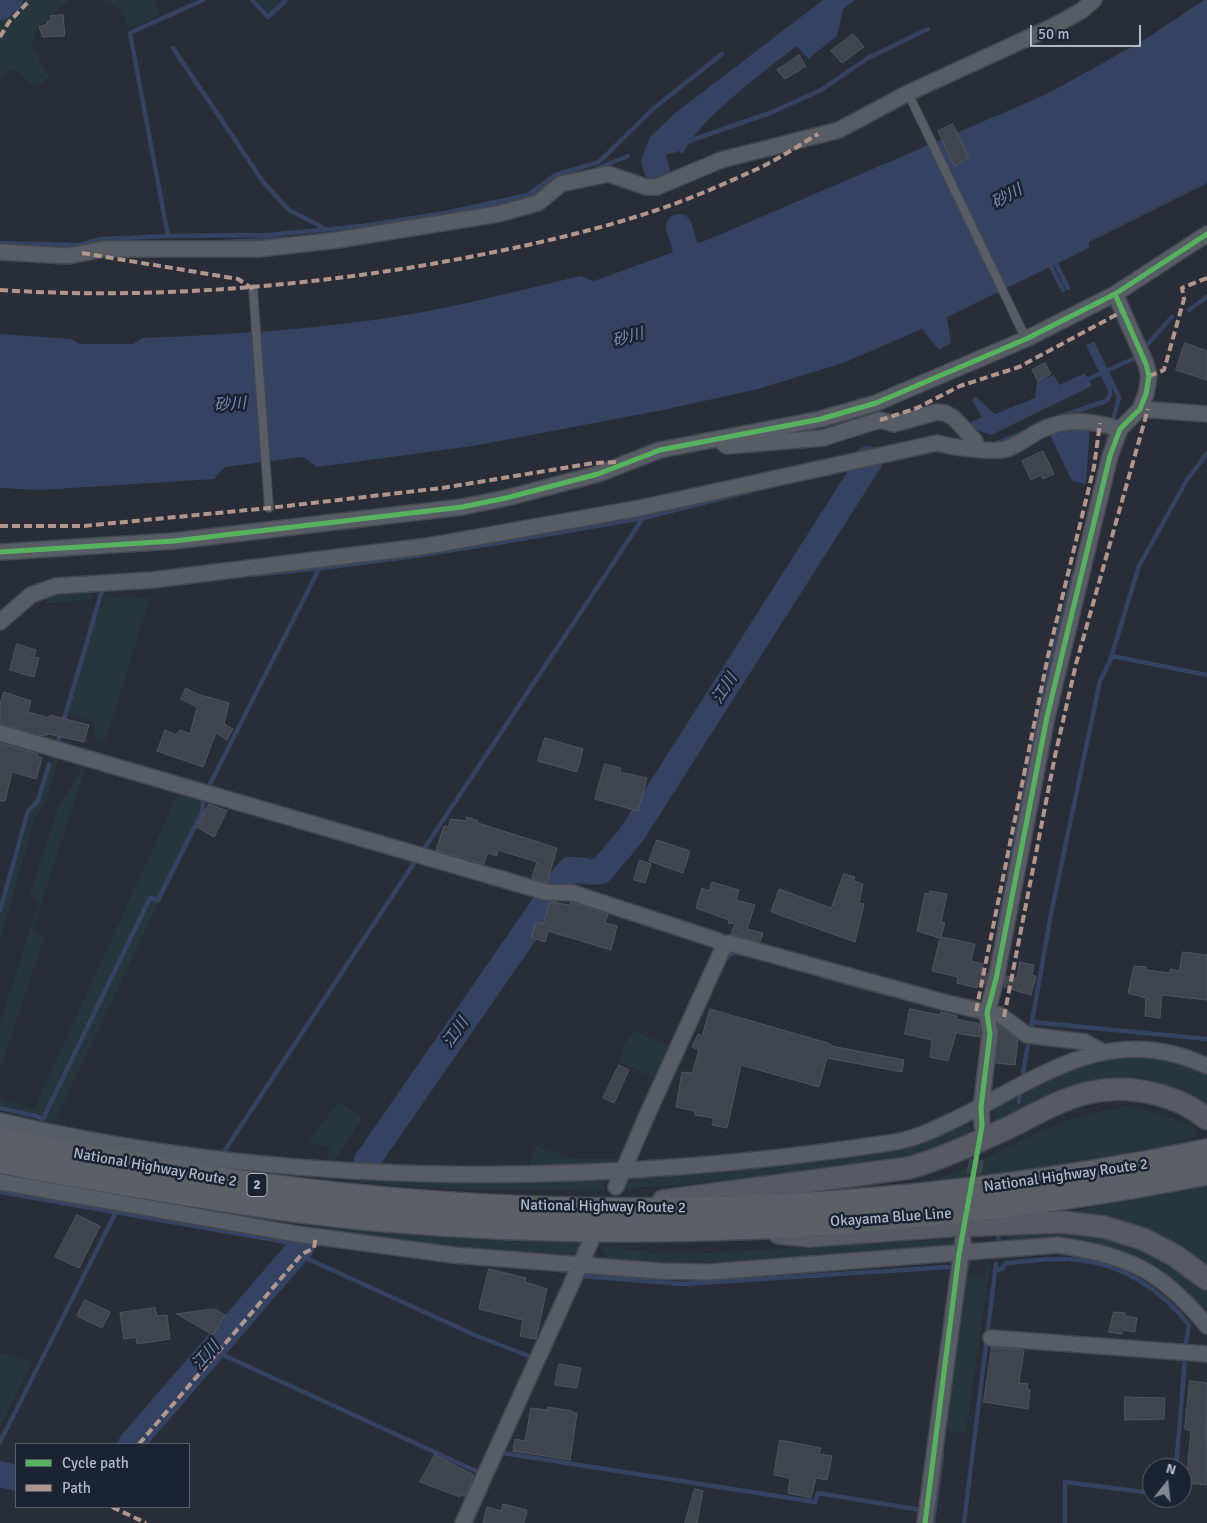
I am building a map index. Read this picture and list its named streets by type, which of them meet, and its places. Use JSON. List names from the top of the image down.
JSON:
{
  "streets": {
    "highway": ["National Highway Route 2", "2"],
    "main road": ["Okayama Blue Line"]
  },
  "crossings": [
    ["National Highway Route 2", "Okayama Blue Line"]
  ],
  "water": ["砂川", "江川"],
  "legend": ["Cycle path", "Path"],
  "scale_bar": "50 m",
  "north": "top"
}
